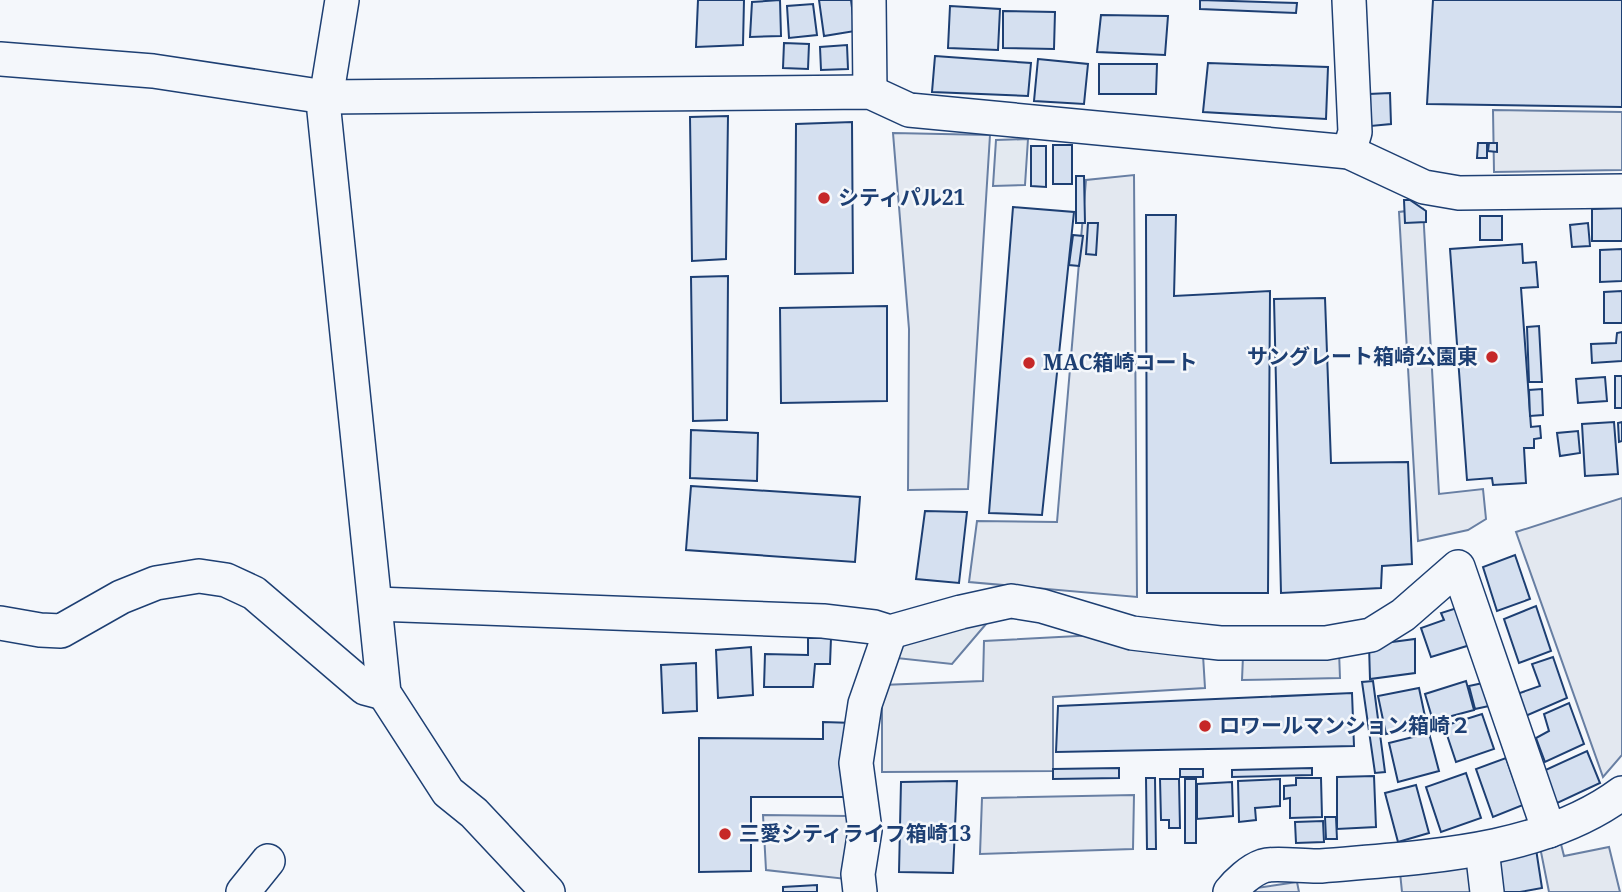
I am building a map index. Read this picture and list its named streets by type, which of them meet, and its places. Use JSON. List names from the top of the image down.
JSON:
{
  "places": [
    "シティパル21",
    "サングレート箱崎公園東",
    "MAC箱崎コート",
    "ロワールマンション箱崎２",
    "三愛シティライフ箱崎13"
  ]
}
